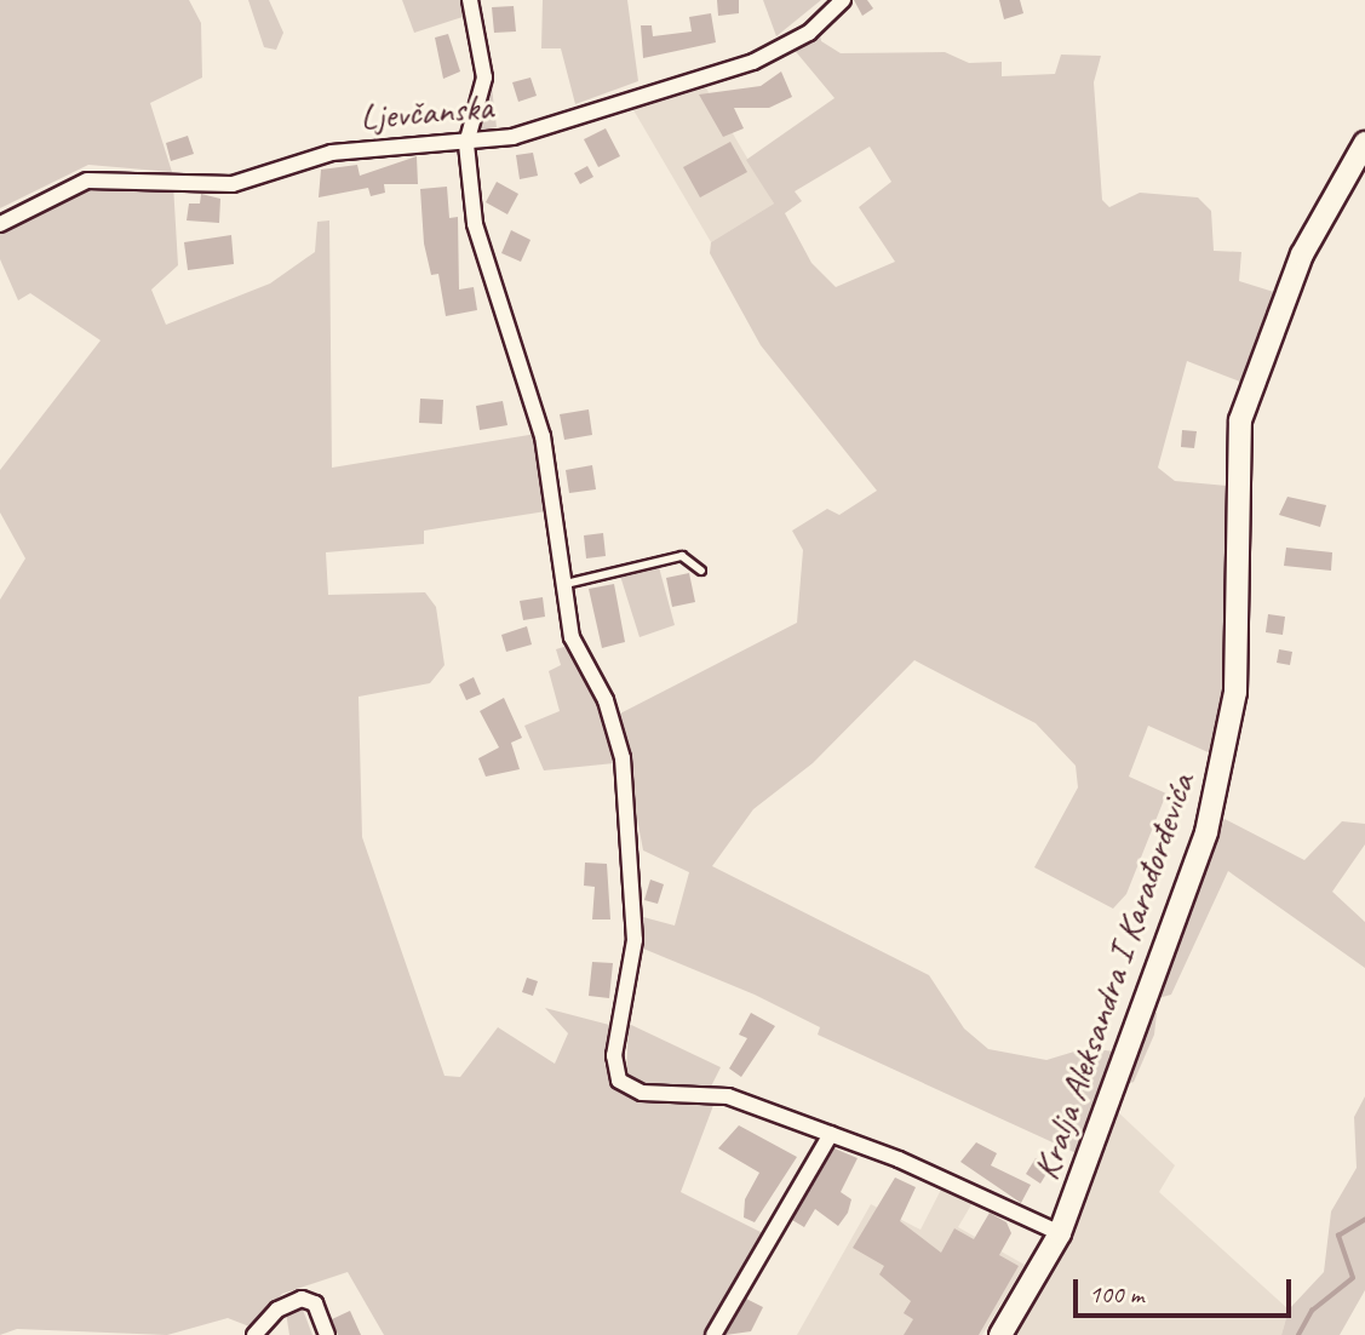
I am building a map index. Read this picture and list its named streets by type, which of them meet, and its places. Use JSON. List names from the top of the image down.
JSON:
{
  "streets": {
    "street": ["Ljevčanska", "Kralja Aleksandra I Karađorđevića"]
  },
  "scale_bar": "100 m"
}
